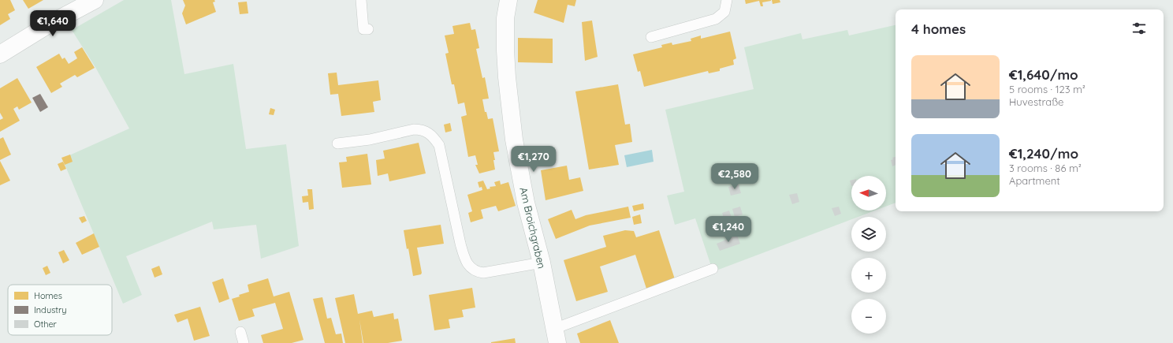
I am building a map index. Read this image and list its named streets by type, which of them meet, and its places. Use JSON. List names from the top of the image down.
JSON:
{
  "streets": {
    "street": ["Am Broichgraben"]
  },
  "legend": ["Homes", "Industry", "Other"],
  "north": "left",
  "page": {
    "heading": "4 homes",
    "price": [
      "€1,640",
      "€1,270",
      "€2,580",
      "€1,240"
    ],
    "list": [
      {
        "name": "€1,640/mo",
        "note": "5 rooms · 123 m² · Huvestraße"
      },
      {
        "name": "€1,240/mo",
        "note": "3 rooms · 86 m² · Apartment"
      }
    ],
    "map_buttons": ["+", "−"]
  }
}
